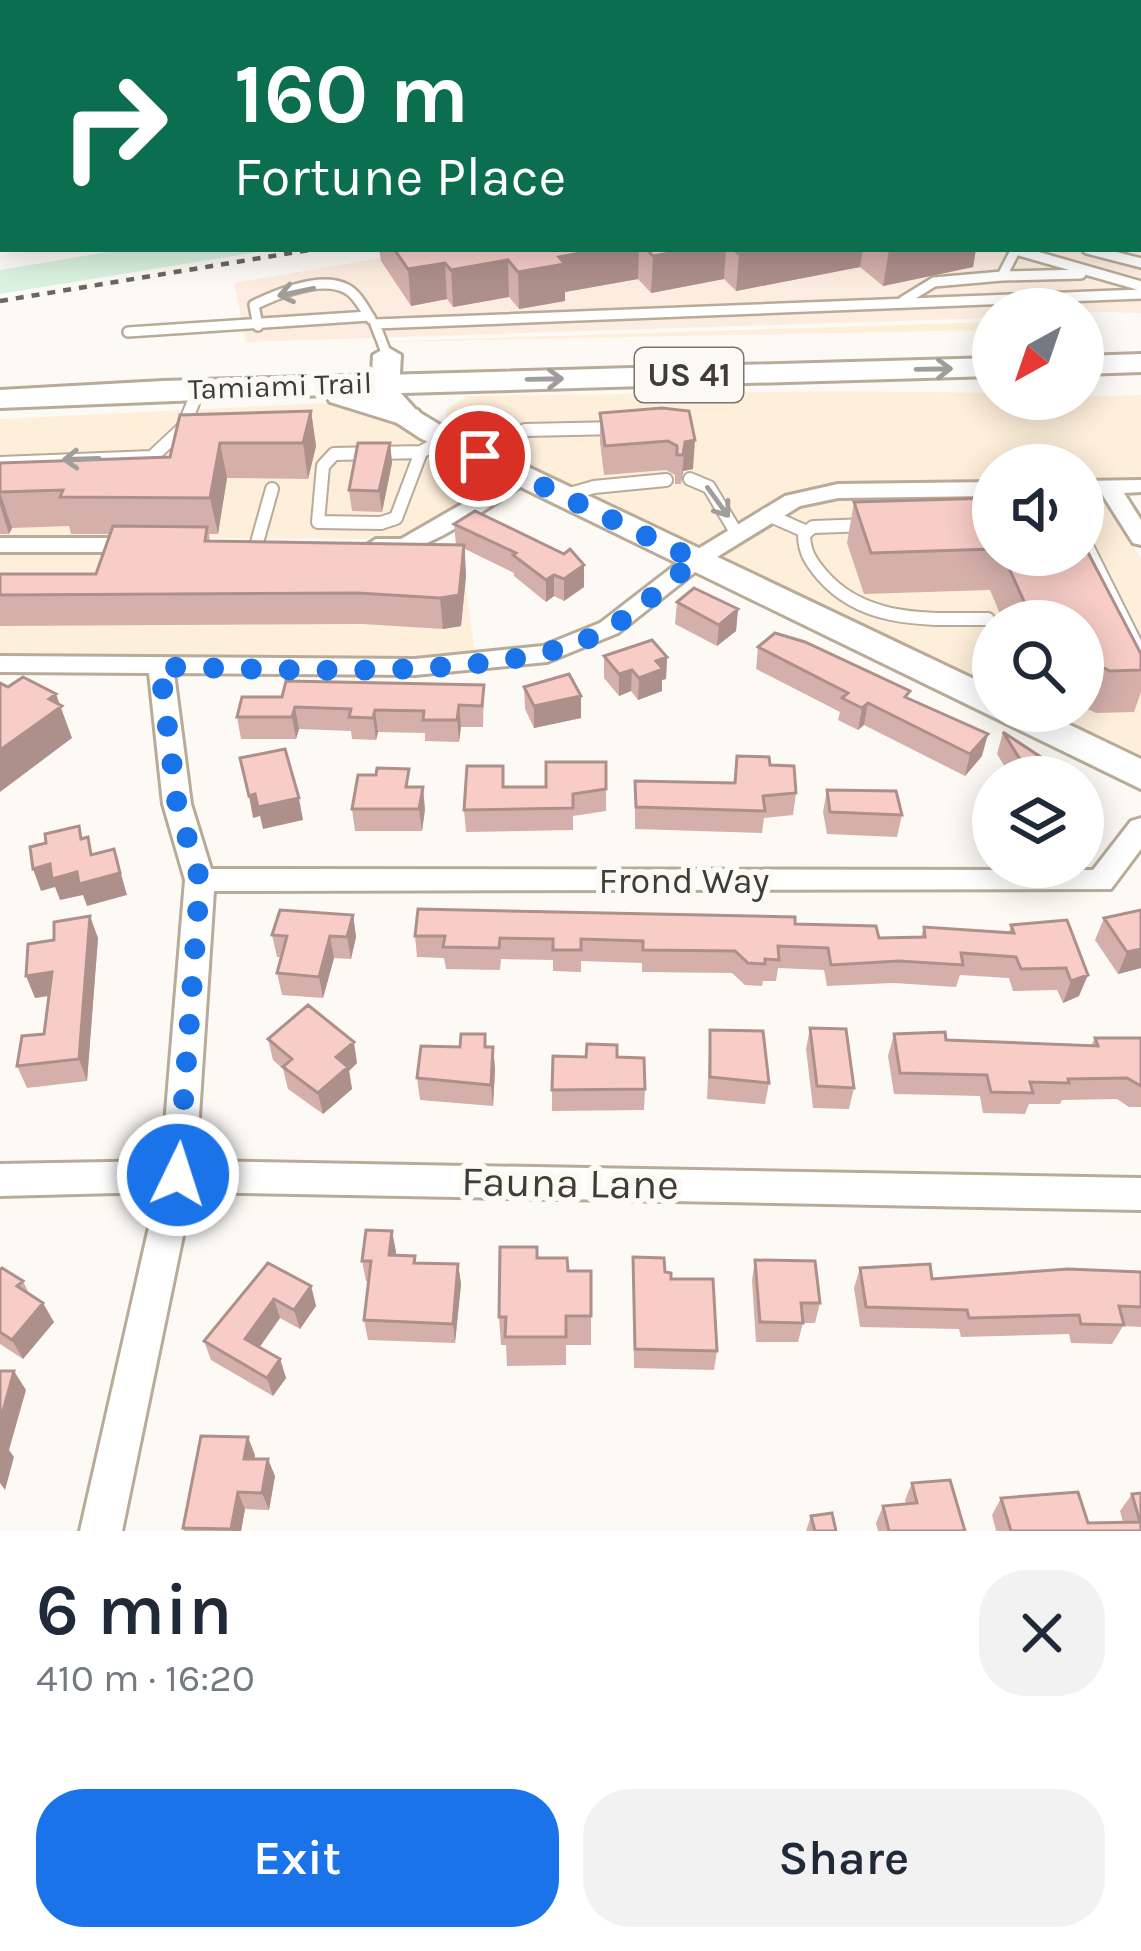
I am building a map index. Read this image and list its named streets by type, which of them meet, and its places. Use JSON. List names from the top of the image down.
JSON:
{
  "streets": {
    "main road": ["US 41", "Tamiami Trail"],
    "street": ["Frond Way", "Fauna Lane"]
  },
  "north": "bottom left",
  "page": {
    "turn": ["160 m", "Fortune Place"],
    "heading": ["6 min", "410 m · 16:20"],
    "buttons": ["Exit", "Share"]
  }
}
